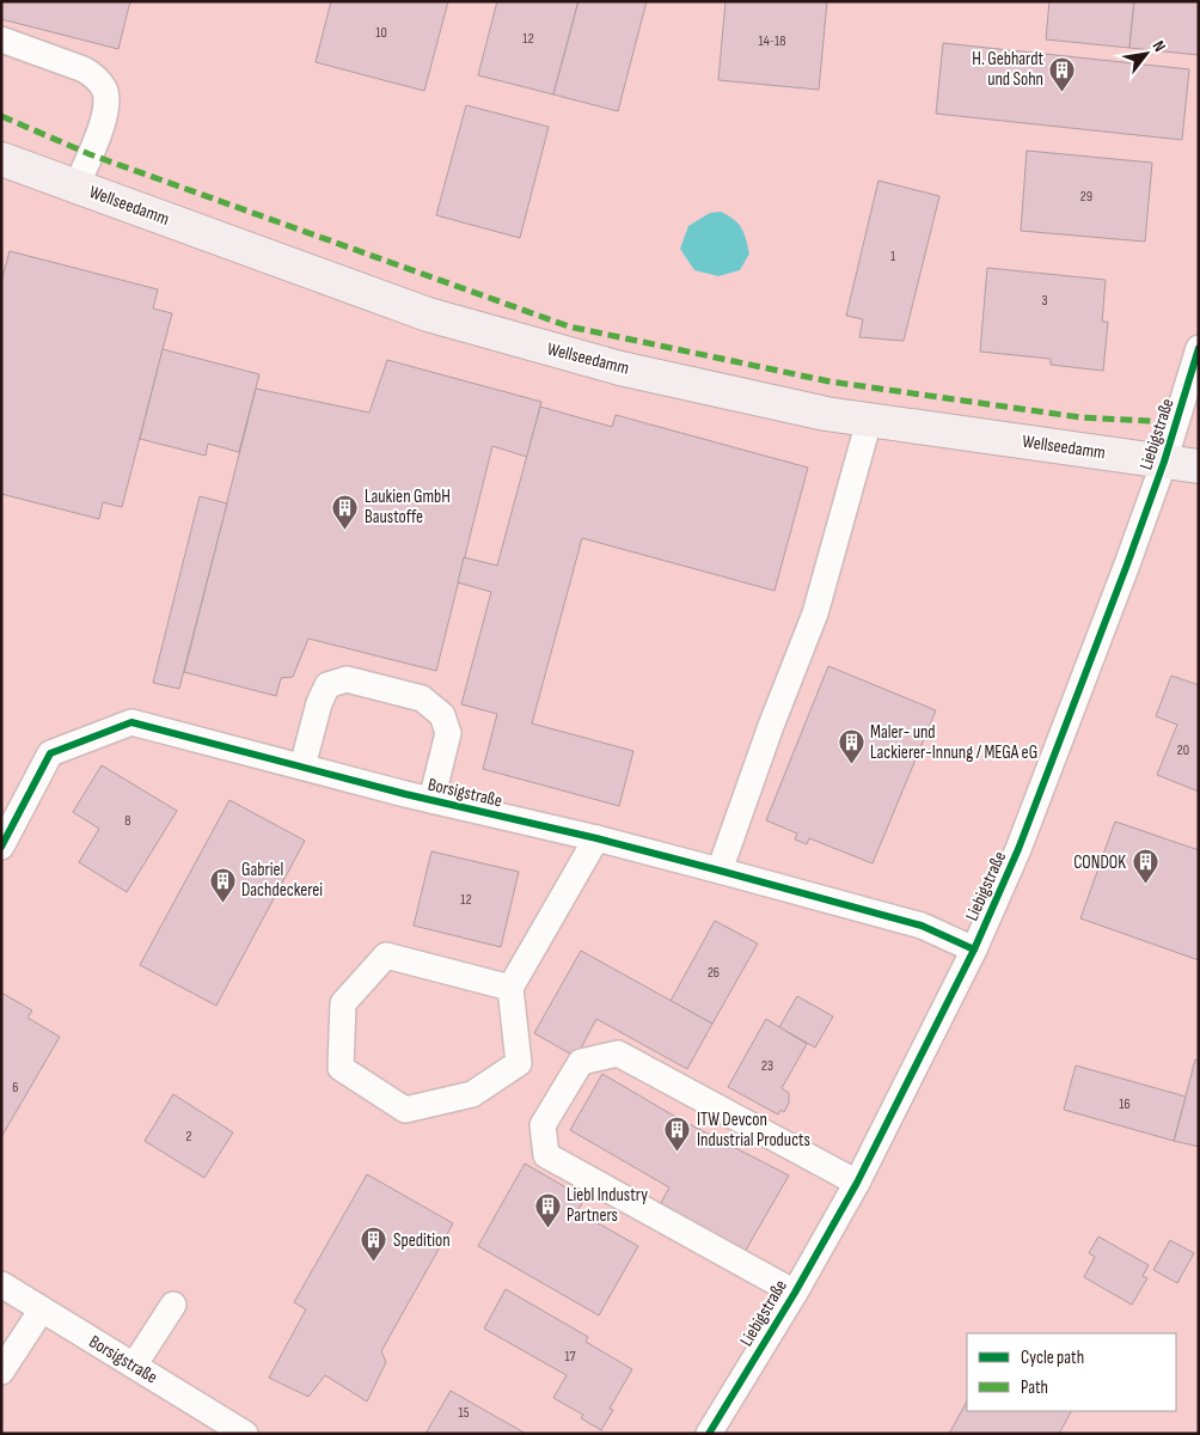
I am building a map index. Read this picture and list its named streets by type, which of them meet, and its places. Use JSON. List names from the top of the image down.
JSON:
{
  "streets": {
    "main road": ["Wellseedamm"],
    "street": ["Liebigstraße", "Borsigstraße"]
  },
  "crossings": [
    ["Wellseedamm", "Liebigstraße"],
    ["Liebigstraße", "Borsigstraße"]
  ],
  "places": {
    "building": [
      "H. Gebhardt und Sohn",
      "Laukien GmbH Baustoffe",
      "Maler- und Lackierer-Innung / MEGA eG",
      "CONDOK",
      "Gabriel Dachdeckerei",
      "ITW Devcon Industrial Products",
      "Liebl Industry Partners",
      "Spedition"
    ]
  },
  "house_numbers": [
    "10",
    "12",
    "14-18",
    "29",
    "1",
    "3",
    "20",
    "8",
    "12",
    "26",
    "23",
    "6",
    "16",
    "2",
    "17",
    "15"
  ],
  "legend": ["Cycle path", "Path"],
  "north": "top right"
}
